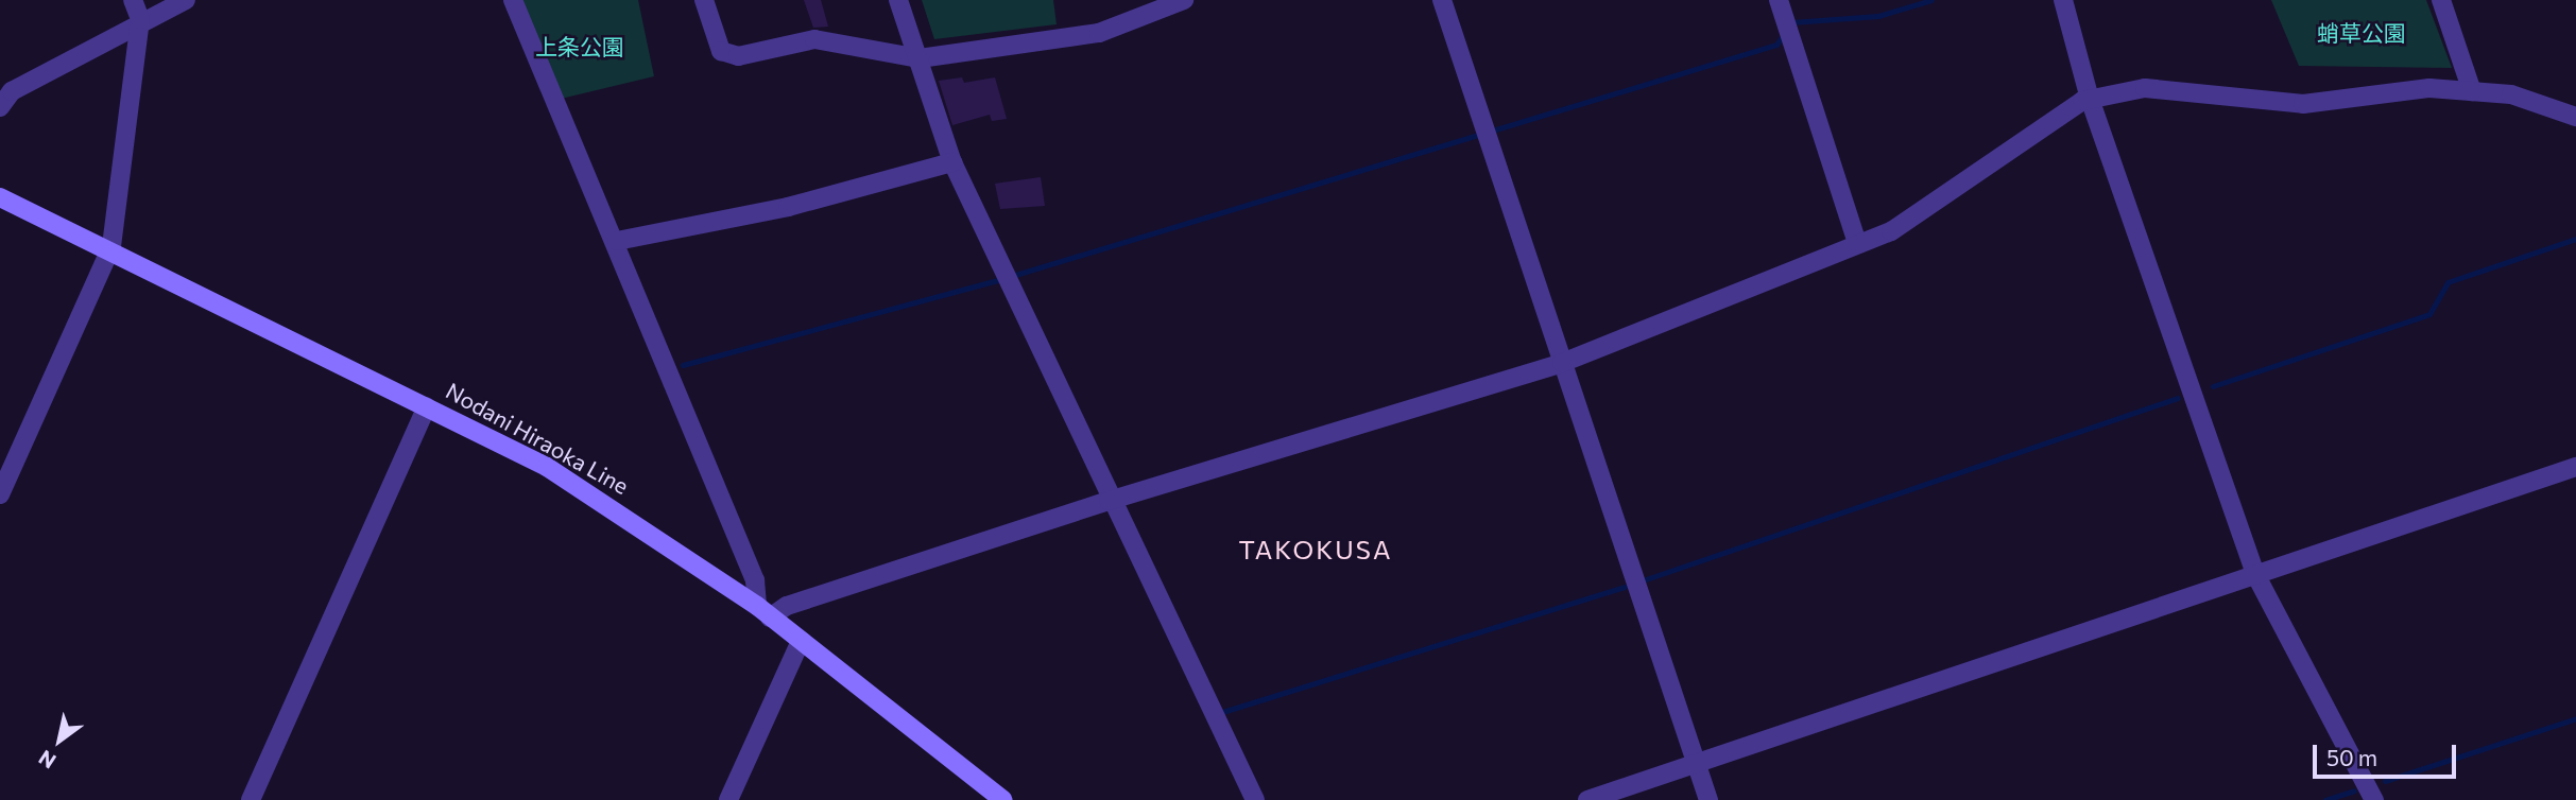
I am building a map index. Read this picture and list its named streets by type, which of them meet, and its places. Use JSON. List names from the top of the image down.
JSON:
{
  "streets": {
    "main road": ["Nodani Hiraoka Line"]
  },
  "districts": ["TAKOKUSA"],
  "parks": ["蛸草公園", "上条公園"],
  "scale_bar": "50 m",
  "north": "bottom left"
}
